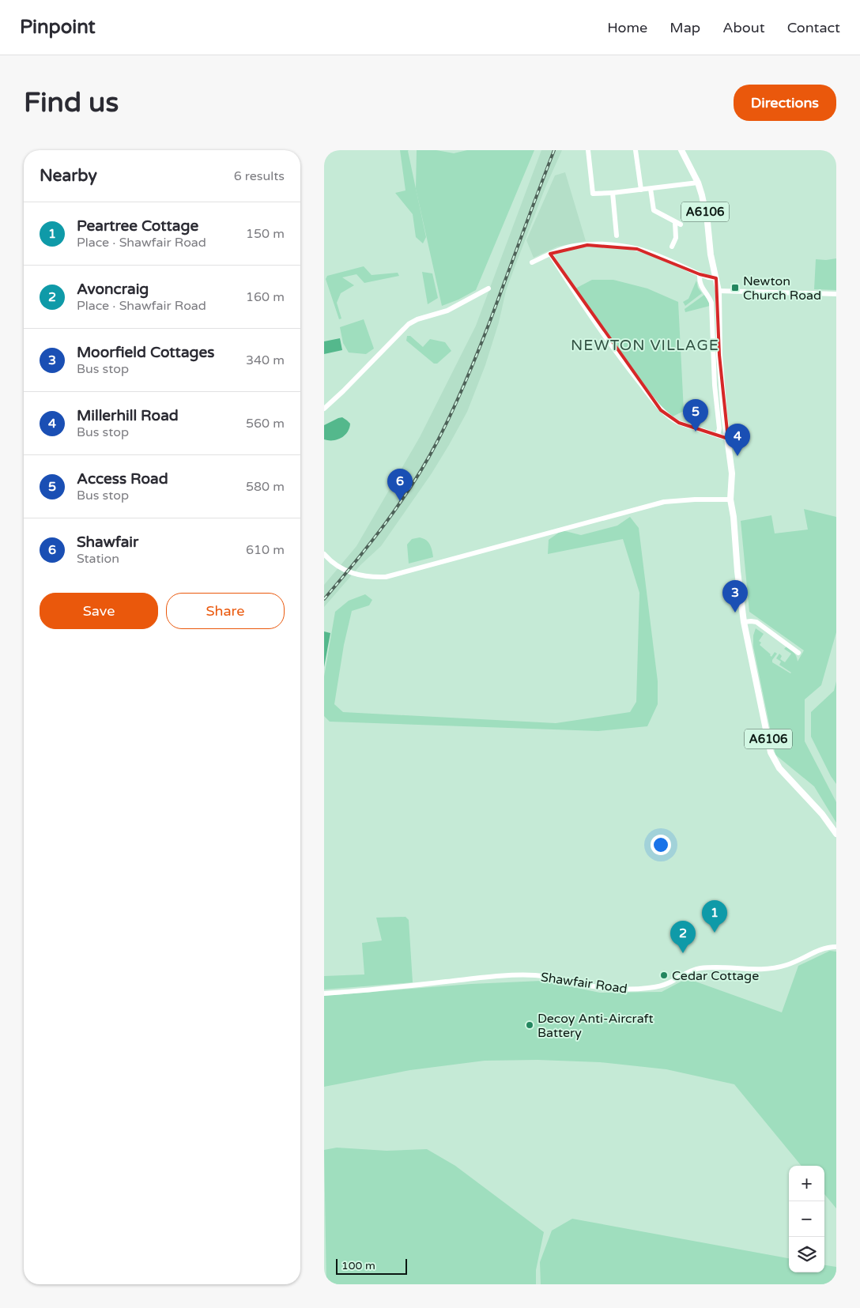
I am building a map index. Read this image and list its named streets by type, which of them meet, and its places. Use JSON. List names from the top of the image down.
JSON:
{
  "streets": {
    "main road": ["A6106"],
    "street": ["Shawfair Road"]
  },
  "districts": ["NEWTON VILLAGE"],
  "places": {
    "transit": ["Newton Church Road"],
    "other": ["Cedar Cottage", "Decoy Anti-Aircraft Battery"]
  },
  "scale_bar": "100 m",
  "page": {
    "header": "Pinpoint",
    "nav": [
      "Home",
      "Map",
      "About",
      "Contact"
    ],
    "buttons": [
      "Directions",
      ["Save", "Share"]
    ],
    "title": "Find us",
    "heading": ["Nearby", "6 results"],
    "list": [
      {
        "mark": "1",
        "name": "Peartree Cottage",
        "note": "Place · Shawfair Road",
        "value": "150 m"
      },
      {
        "mark": "2",
        "name": "Avoncraig",
        "note": "Place · Shawfair Road",
        "value": "160 m"
      },
      {
        "mark": "3",
        "name": "Moorfield Cottages",
        "note": "Bus stop",
        "value": "340 m"
      },
      {
        "mark": "4",
        "name": "Millerhill Road",
        "note": "Bus stop",
        "value": "560 m"
      },
      {
        "mark": "5",
        "name": "Access Road",
        "note": "Bus stop",
        "value": "580 m"
      },
      {
        "mark": "6",
        "name": "Shawfair",
        "note": "Station",
        "value": "610 m"
      }
    ],
    "pins": [
      "5",
      "4",
      "6",
      "3",
      "1",
      "2"
    ],
    "map_buttons": ["+", "−"],
    "scale": "100 m"
  }
}
